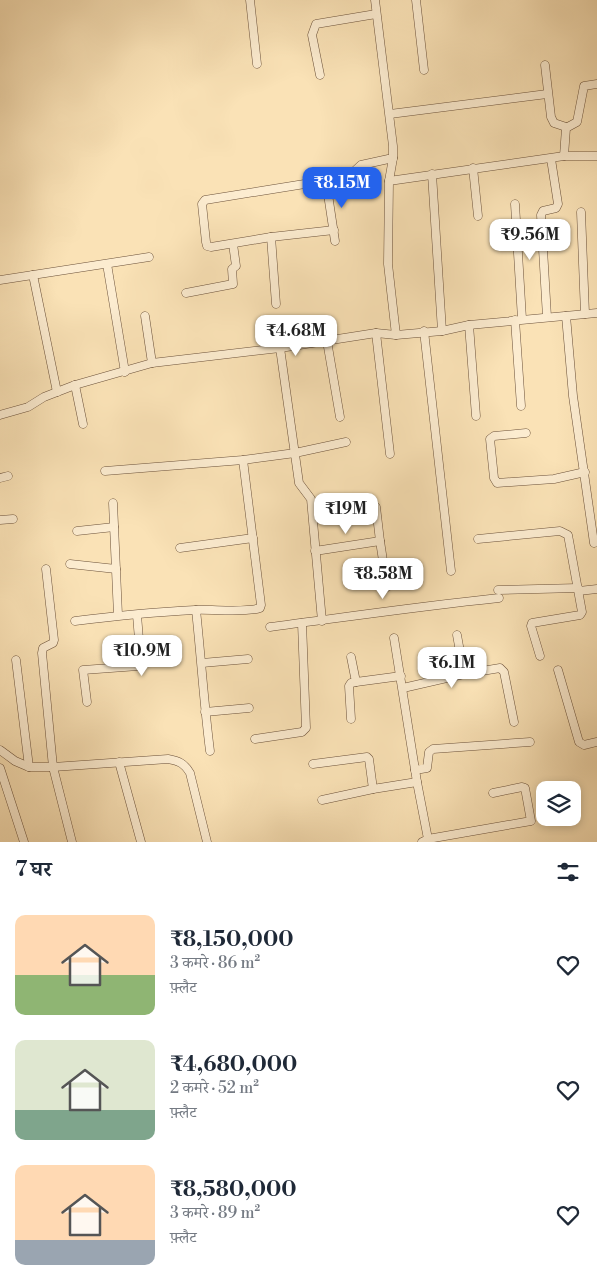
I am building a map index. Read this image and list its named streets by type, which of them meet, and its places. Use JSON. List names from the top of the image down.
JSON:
{
  "page": {
    "price": [
      "₹8.15M",
      "₹9.56M",
      "₹4.68M",
      "₹19M",
      "₹8.58M",
      "₹10.9M",
      "₹6.1M"
    ],
    "heading": "7 घर",
    "list": [
      {
        "name": "₹8,150,000",
        "note": "3 कमरे · 86 m² · फ़्लैट"
      },
      {
        "name": "₹4,680,000",
        "note": "2 कमरे · 52 m² · फ़्लैट"
      },
      {
        "name": "₹8,580,000",
        "note": "3 कमरे · 89 m² · फ़्लैट"
      }
    ]
  }
}
